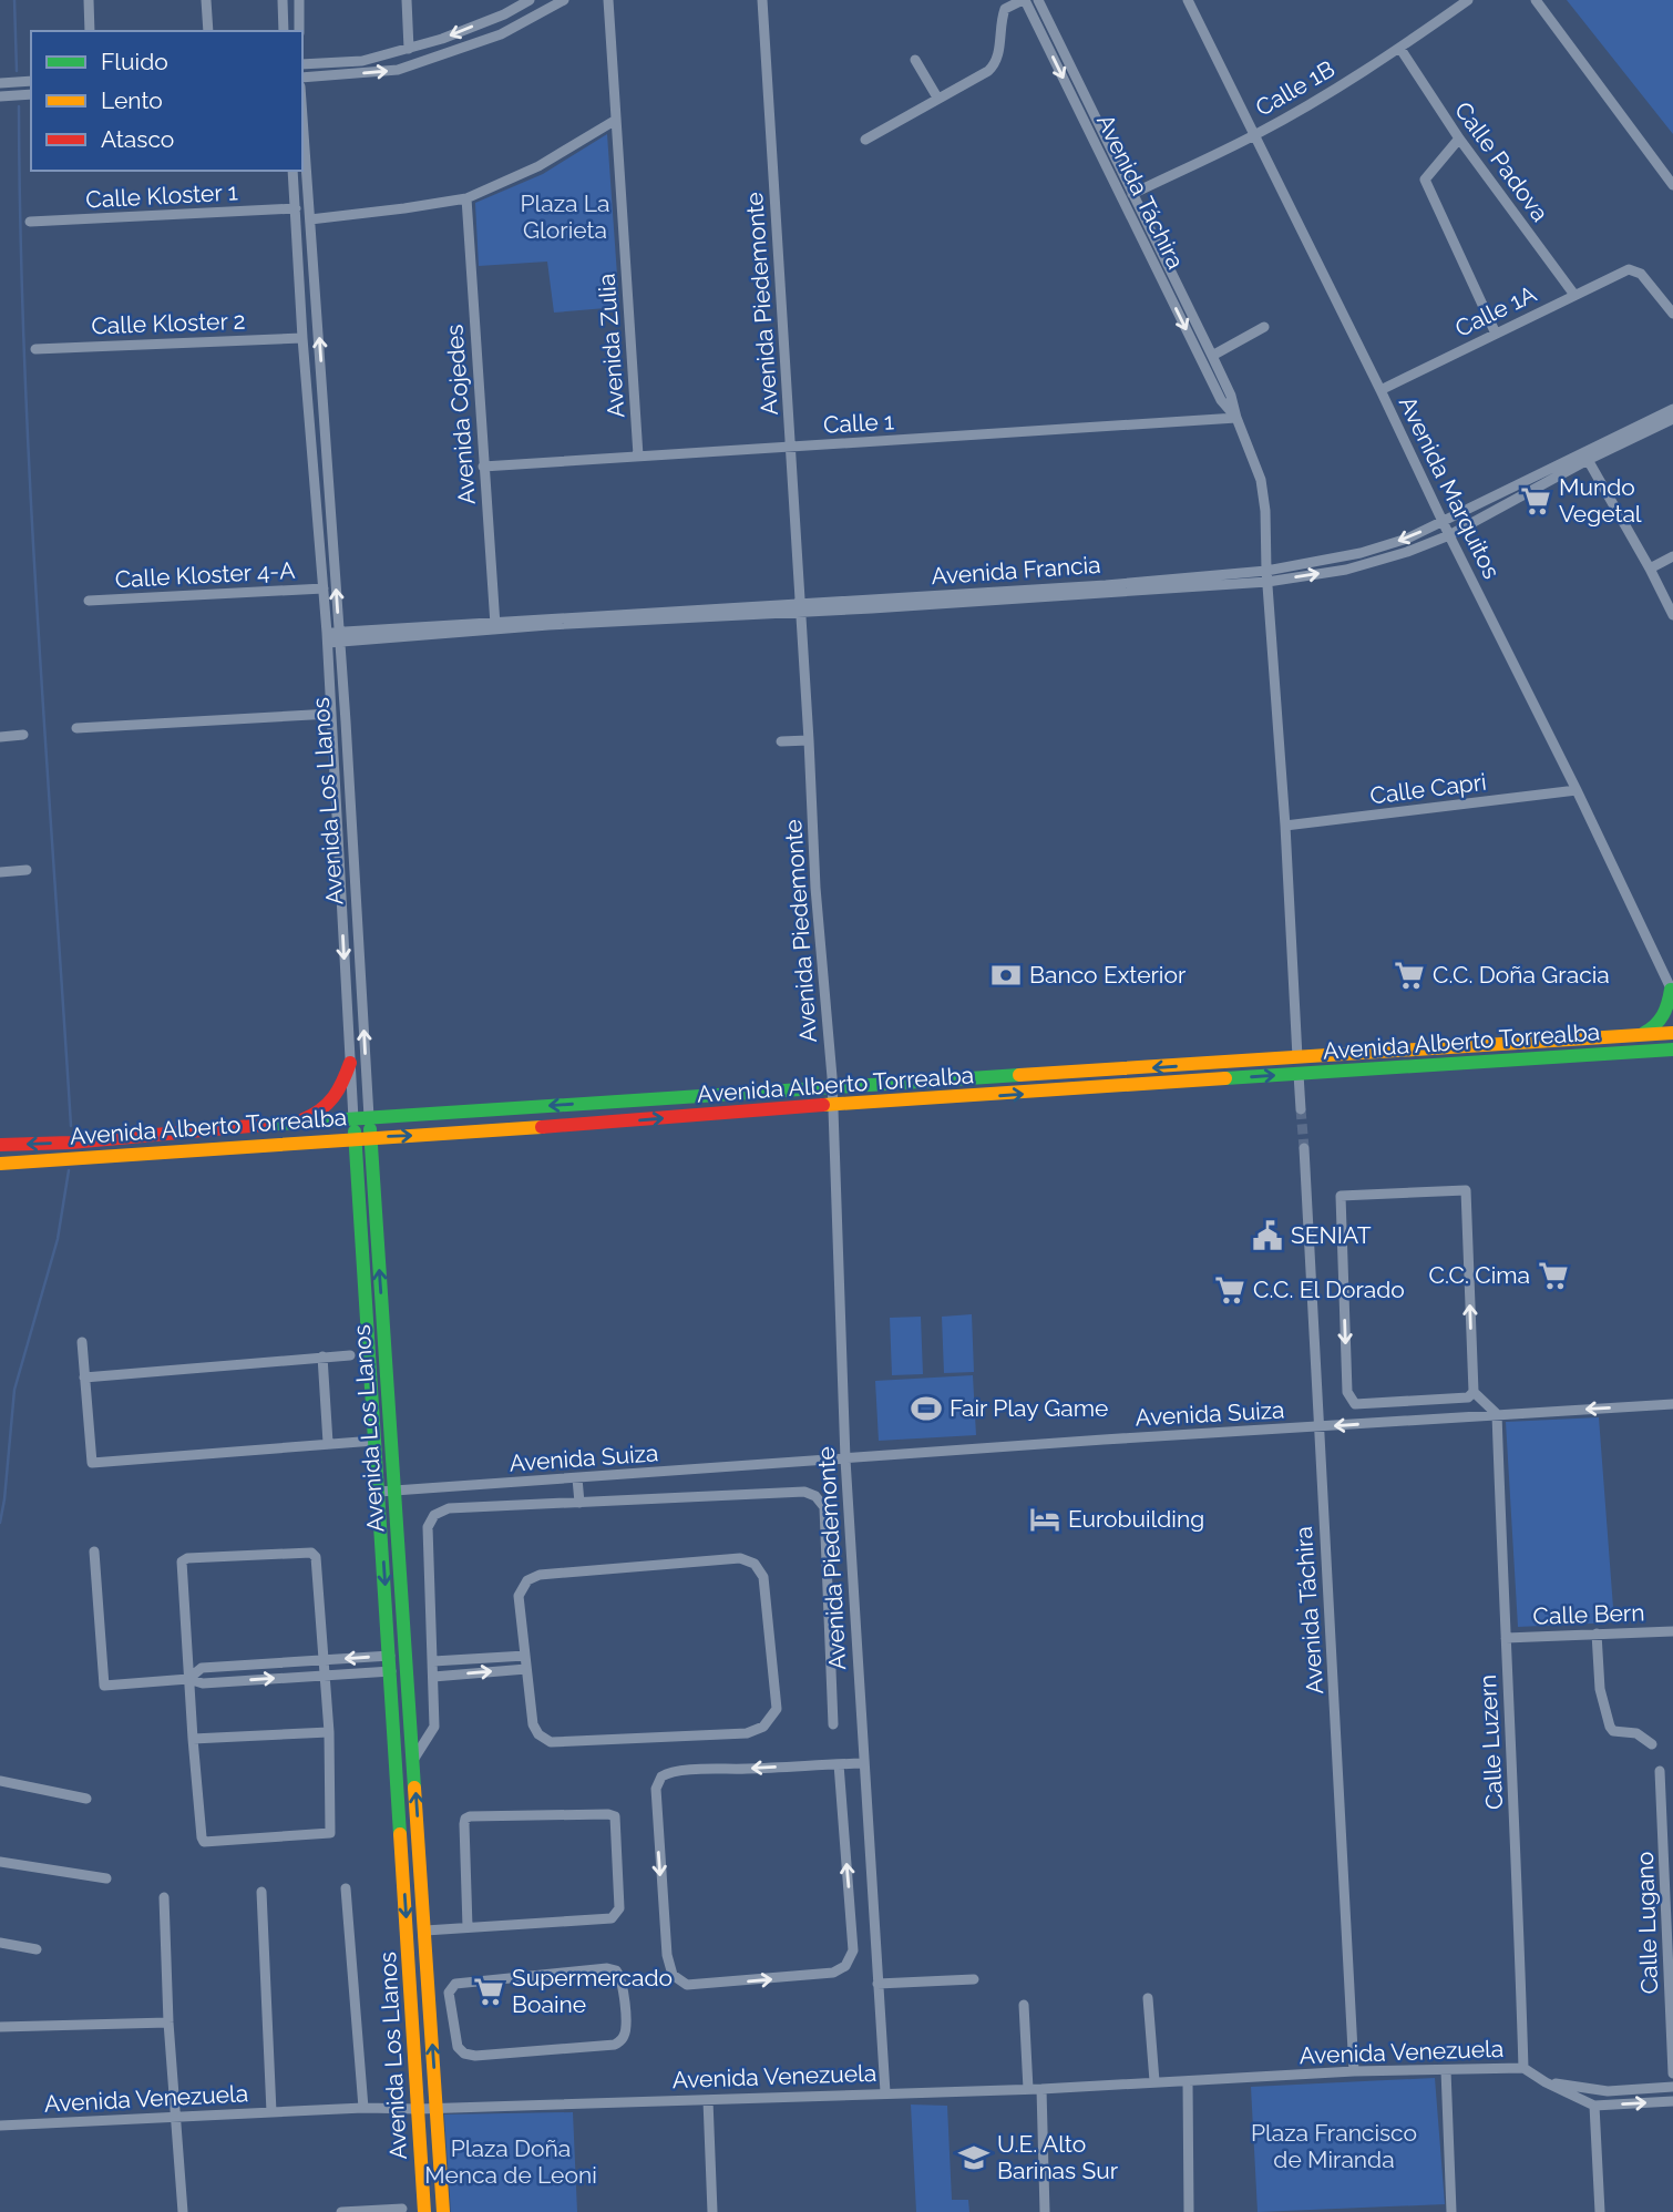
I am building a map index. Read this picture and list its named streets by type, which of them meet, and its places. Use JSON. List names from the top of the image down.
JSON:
{
  "streets": {
    "main road": ["Avenida Los Llanos", "Avenida Alberto Torrealba"],
    "street": [
      "Calle 1B",
      "Calle Padova",
      "Avenida Táchira",
      "Calle Kloster 1",
      "Avenida Piedemonte",
      "Calle 1A",
      "Calle Kloster 2",
      "Avenida Zulia",
      "Avenida Cojedes",
      "Calle 1",
      "Avenida Marquitos",
      "Avenida Francia",
      "Calle Kloster 4-A",
      "Calle Capri",
      "Avenida Suiza",
      "Calle Bern",
      "Calle Luzern",
      "Calle Lugano",
      "Avenida Venezuela"
    ]
  },
  "crossings": [
    ["Calle 1B", "Calle Padova"],
    ["Calle 1B", "Avenida Marquitos"],
    ["Calle Padova", "Calle 1A"],
    ["Avenida Táchira", "Avenida Suiza"],
    ["Avenida Táchira", "Avenida Venezuela"],
    ["Calle Kloster 1", "Avenida Los Llanos"],
    ["Avenida Piedemonte", "Calle 1"],
    ["Avenida Piedemonte", "Avenida Francia"],
    ["Avenida Piedemonte", "Avenida Alberto Torrealba"],
    ["Avenida Piedemonte", "Avenida Suiza"],
    ["Avenida Piedemonte", "Avenida Venezuela"],
    ["Calle 1A", "Avenida Marquitos"],
    ["Calle Kloster 2", "Avenida Los Llanos"],
    ["Avenida Zulia", "Calle 1"],
    ["Avenida Cojedes", "Calle 1"],
    ["Avenida Cojedes", "Avenida Francia"],
    ["Avenida Marquitos", "Avenida Francia"],
    ["Avenida Marquitos", "Calle Capri"],
    ["Avenida Francia", "Avenida Los Llanos"],
    ["Calle Kloster 4-A", "Avenida Los Llanos"],
    ["Avenida Los Llanos", "Avenida Alberto Torrealba"],
    ["Avenida Los Llanos", "Avenida Suiza"],
    ["Avenida Los Llanos", "Avenida Venezuela"],
    ["Avenida Suiza", "Calle Luzern"],
    ["Calle Bern", "Calle Luzern"],
    ["Calle Luzern", "Avenida Venezuela"]
  ],
  "parks": ["Plaza La Glorieta", "Plaza Francisco de Miranda", "Plaza Doña Menca de Leoni"],
  "places": {
    "supermarket": [
      "Mundo Vegetal",
      "C.C. Doña Gracia",
      "C.C. Cima",
      "C.C. El Dorado",
      "Supermercado Boaine"
    ],
    "bank": ["Banco Exterior"],
    "public building": ["SENIAT"],
    "sports": ["Fair Play Game"],
    "hotel": ["Eurobuilding"],
    "school or university": ["U.E. Alto Barinas Sur"]
  },
  "legend": ["Fluido", "Lento", "Atasco"]
}
